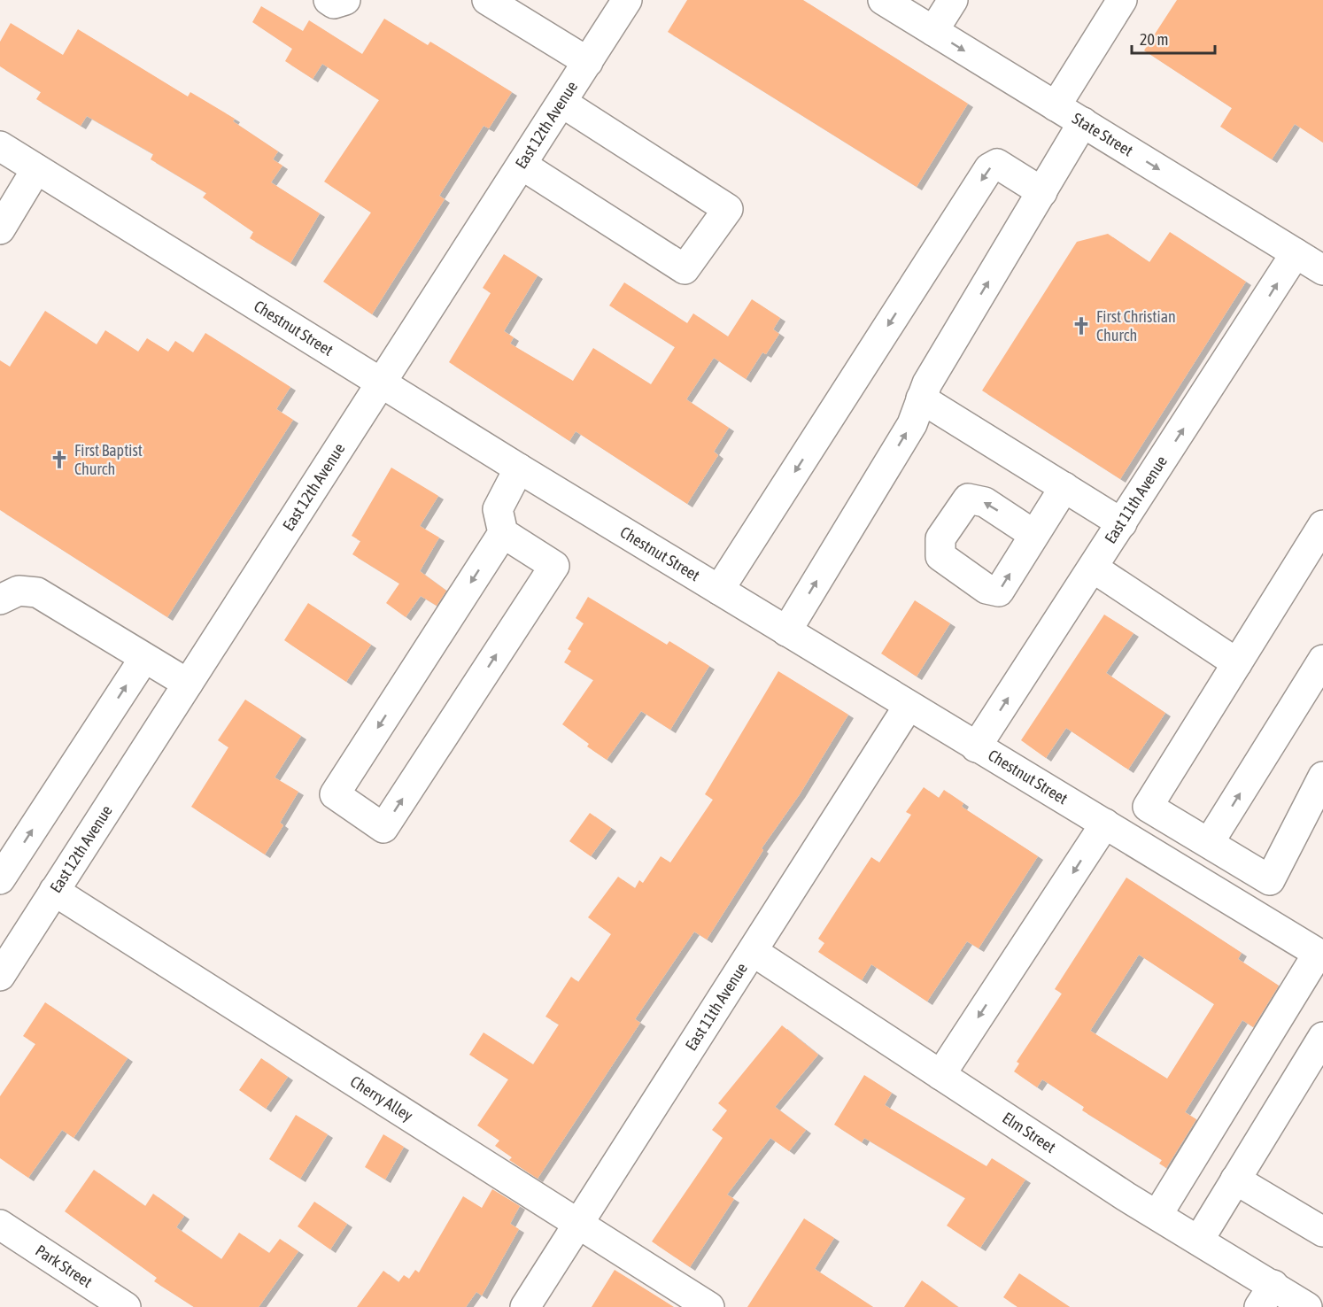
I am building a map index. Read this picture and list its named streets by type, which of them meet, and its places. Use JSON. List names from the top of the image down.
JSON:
{
  "streets": {
    "street": [
      "East 12th Avenue",
      "State Street",
      "Chestnut Street",
      "East 11th Avenue",
      "Cherry Alley",
      "Elm Street",
      "Park Street"
    ]
  },
  "crossings": [
    ["East 12th Avenue", "Chestnut Street"],
    ["East 12th Avenue", "Cherry Alley"],
    ["State Street", "East 11th Avenue"],
    ["Chestnut Street", "East 11th Avenue"],
    ["East 11th Avenue", "Cherry Alley"],
    ["East 11th Avenue", "Elm Street"]
  ],
  "one_way": ["State Street"],
  "places": {
    "church": ["First Christian Church", "First Baptist Church"]
  },
  "scale_bar": "20 m"
}
